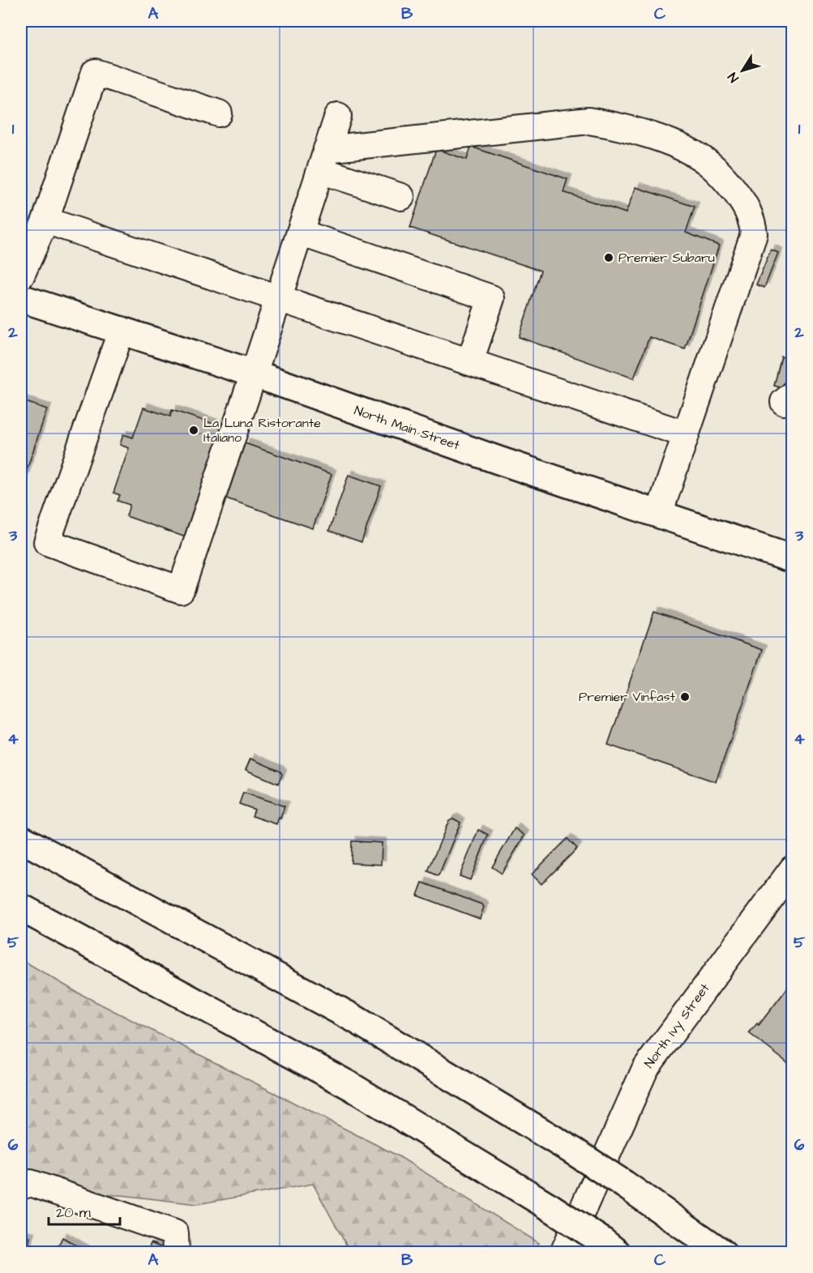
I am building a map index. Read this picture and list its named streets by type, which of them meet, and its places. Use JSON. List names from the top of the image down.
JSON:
{
  "streets": {
    "main road": ["North Main Street"],
    "street": ["North Ivy Street"]
  },
  "places": ["Premier Subaru", "La Luna Ristorante Italiano", "Premier Vinfast"],
  "scale_bar": "20 m",
  "north": "bottom left",
  "grid": {
    "columns": ["A", "B", "C"],
    "rows": [
      "1",
      "2",
      "3",
      "4",
      "5",
      "6"
    ]
  }
}
